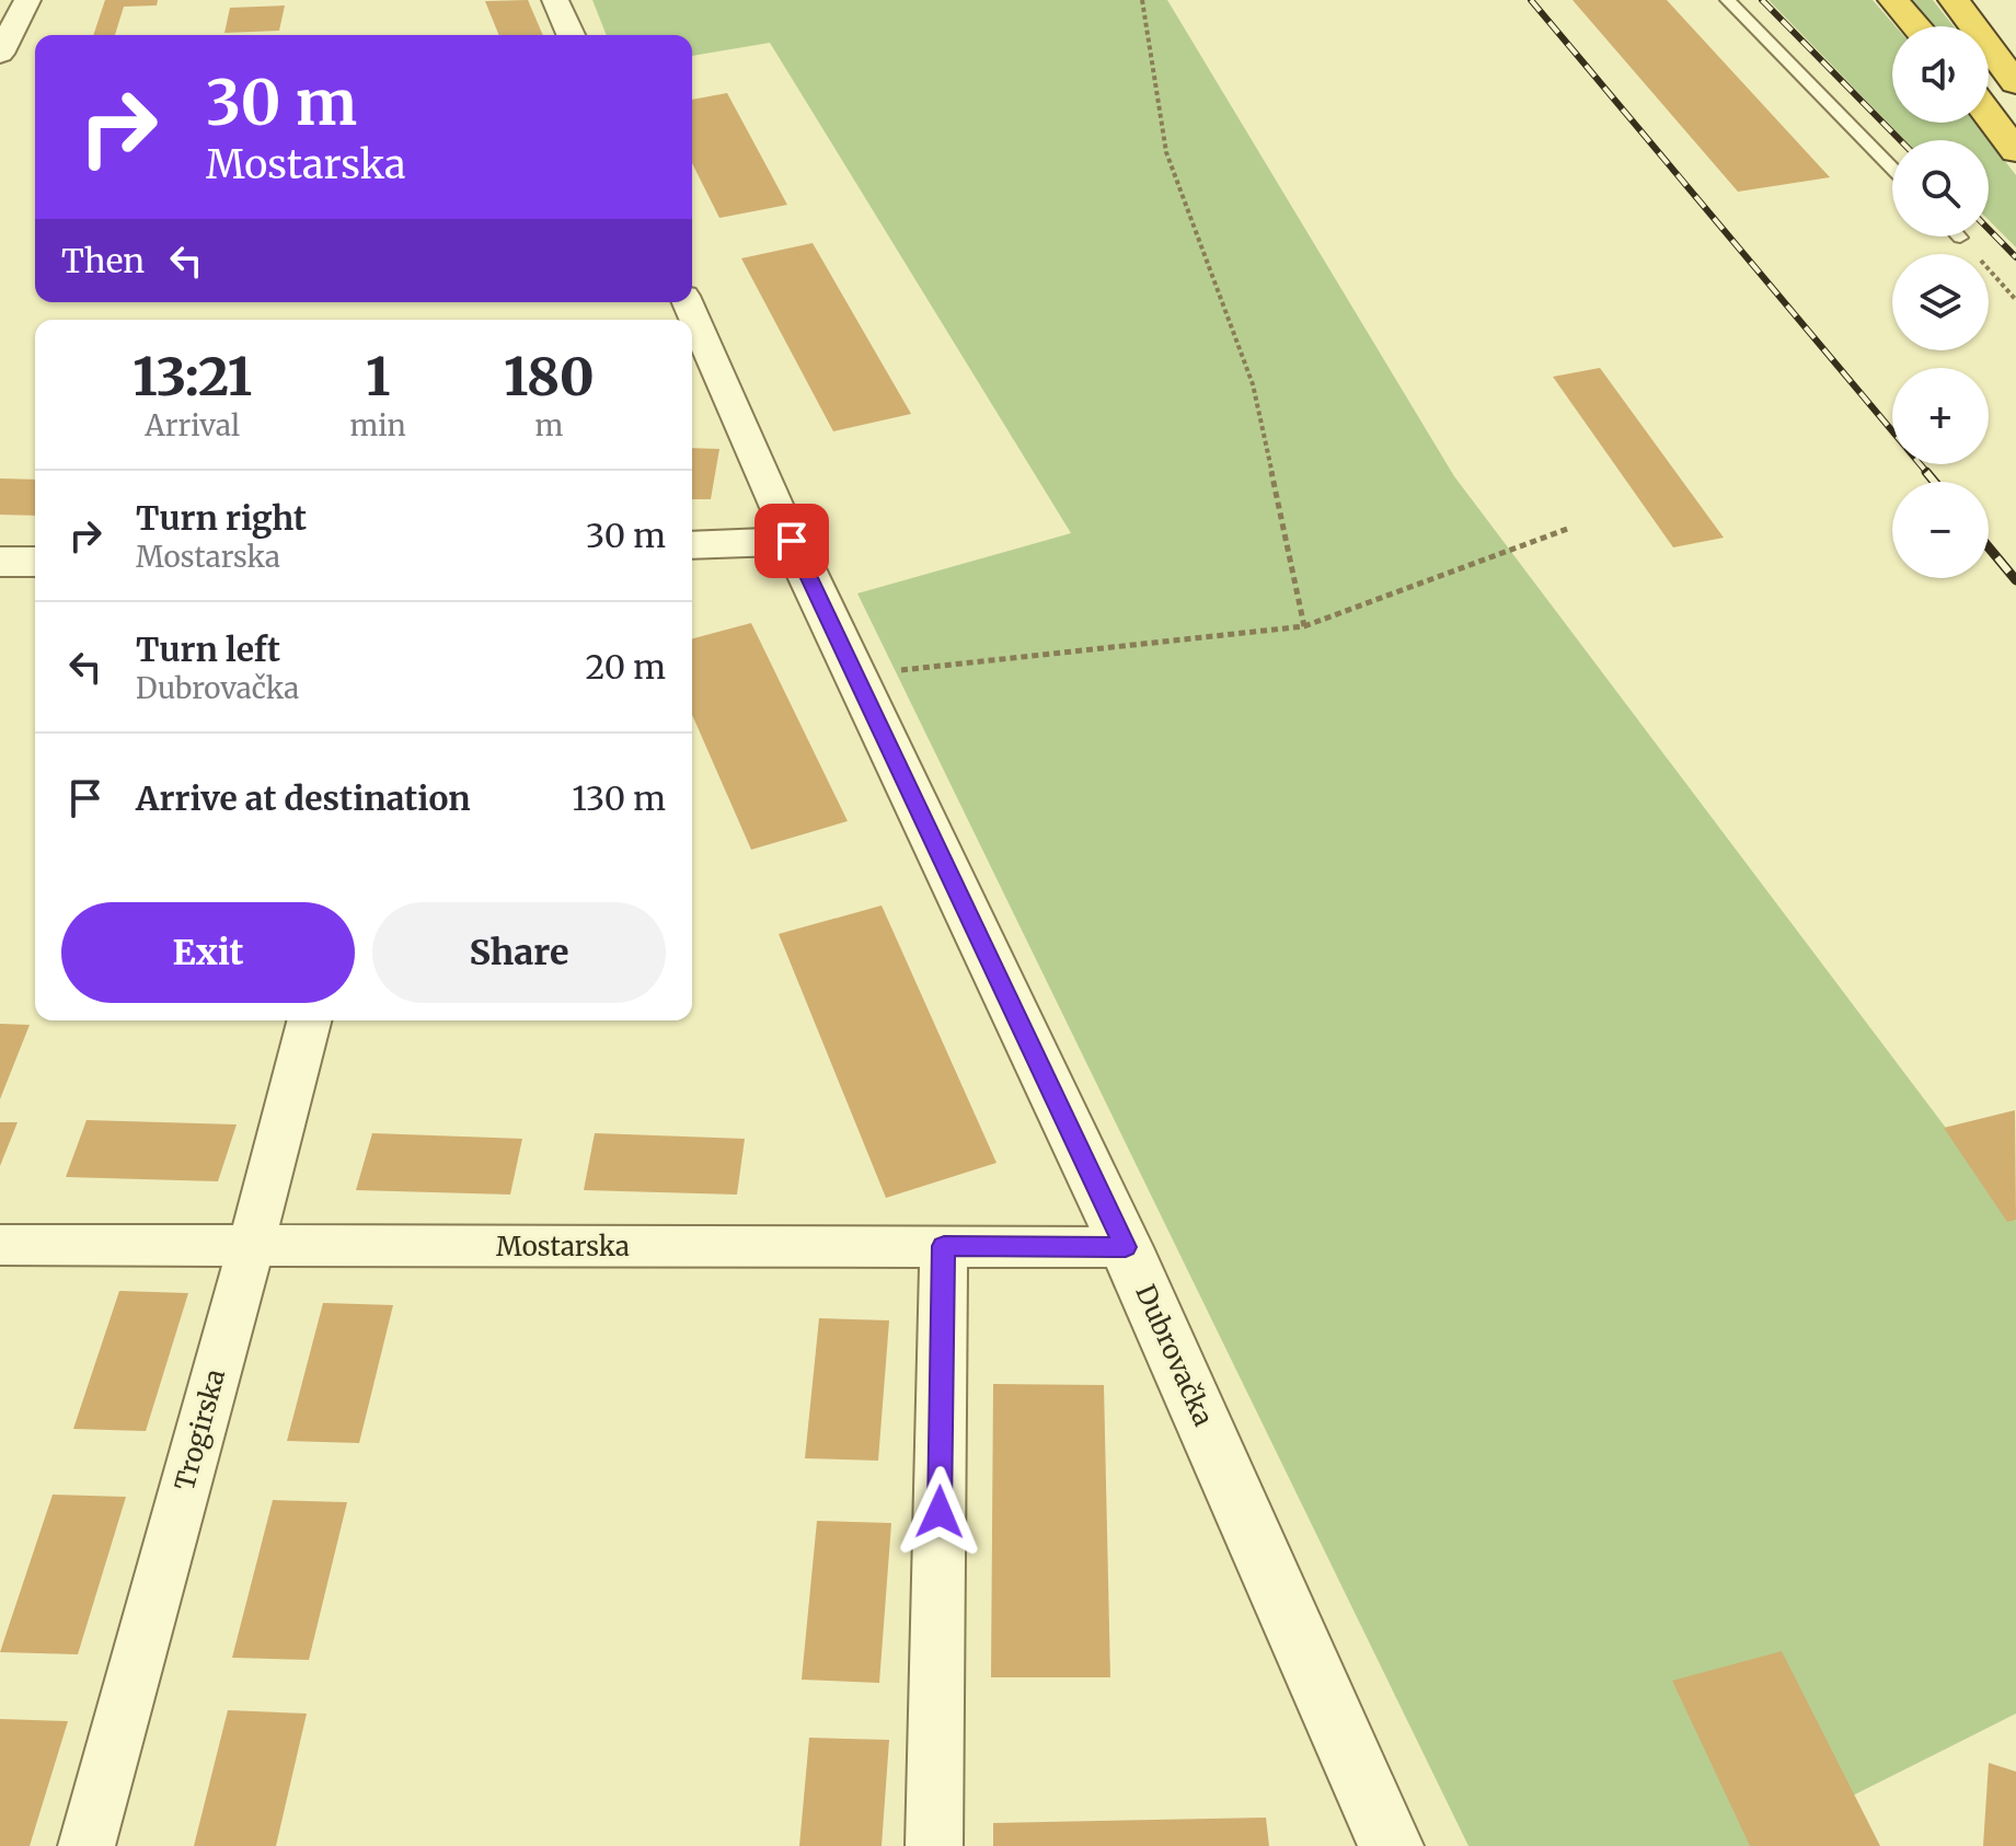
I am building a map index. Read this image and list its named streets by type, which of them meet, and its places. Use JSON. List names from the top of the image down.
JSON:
{
  "streets": {
    "street": ["Mostarska", "Dubrovačka", "Trogirska"]
  },
  "crossings": [
    ["Mostarska", "Dubrovačka"],
    ["Mostarska", "Trogirska"]
  ],
  "page": {
    "map_buttons": ["+", "−"],
    "turn": ["30 m", "Mostarska"],
    "then": "Then",
    "eta": [
      "13:21",
      "Arrival",
      "1",
      "min",
      "180",
      "m"
    ],
    "list": [
      {
        "name": "Turn right",
        "note": "Mostarska",
        "value": "30 m"
      },
      {
        "name": "Turn left",
        "note": "Dubrovačka",
        "value": "20 m"
      },
      {
        "name": "Arrive at destination",
        "value": "130 m"
      }
    ],
    "buttons": ["Exit", "Share"]
  }
}
